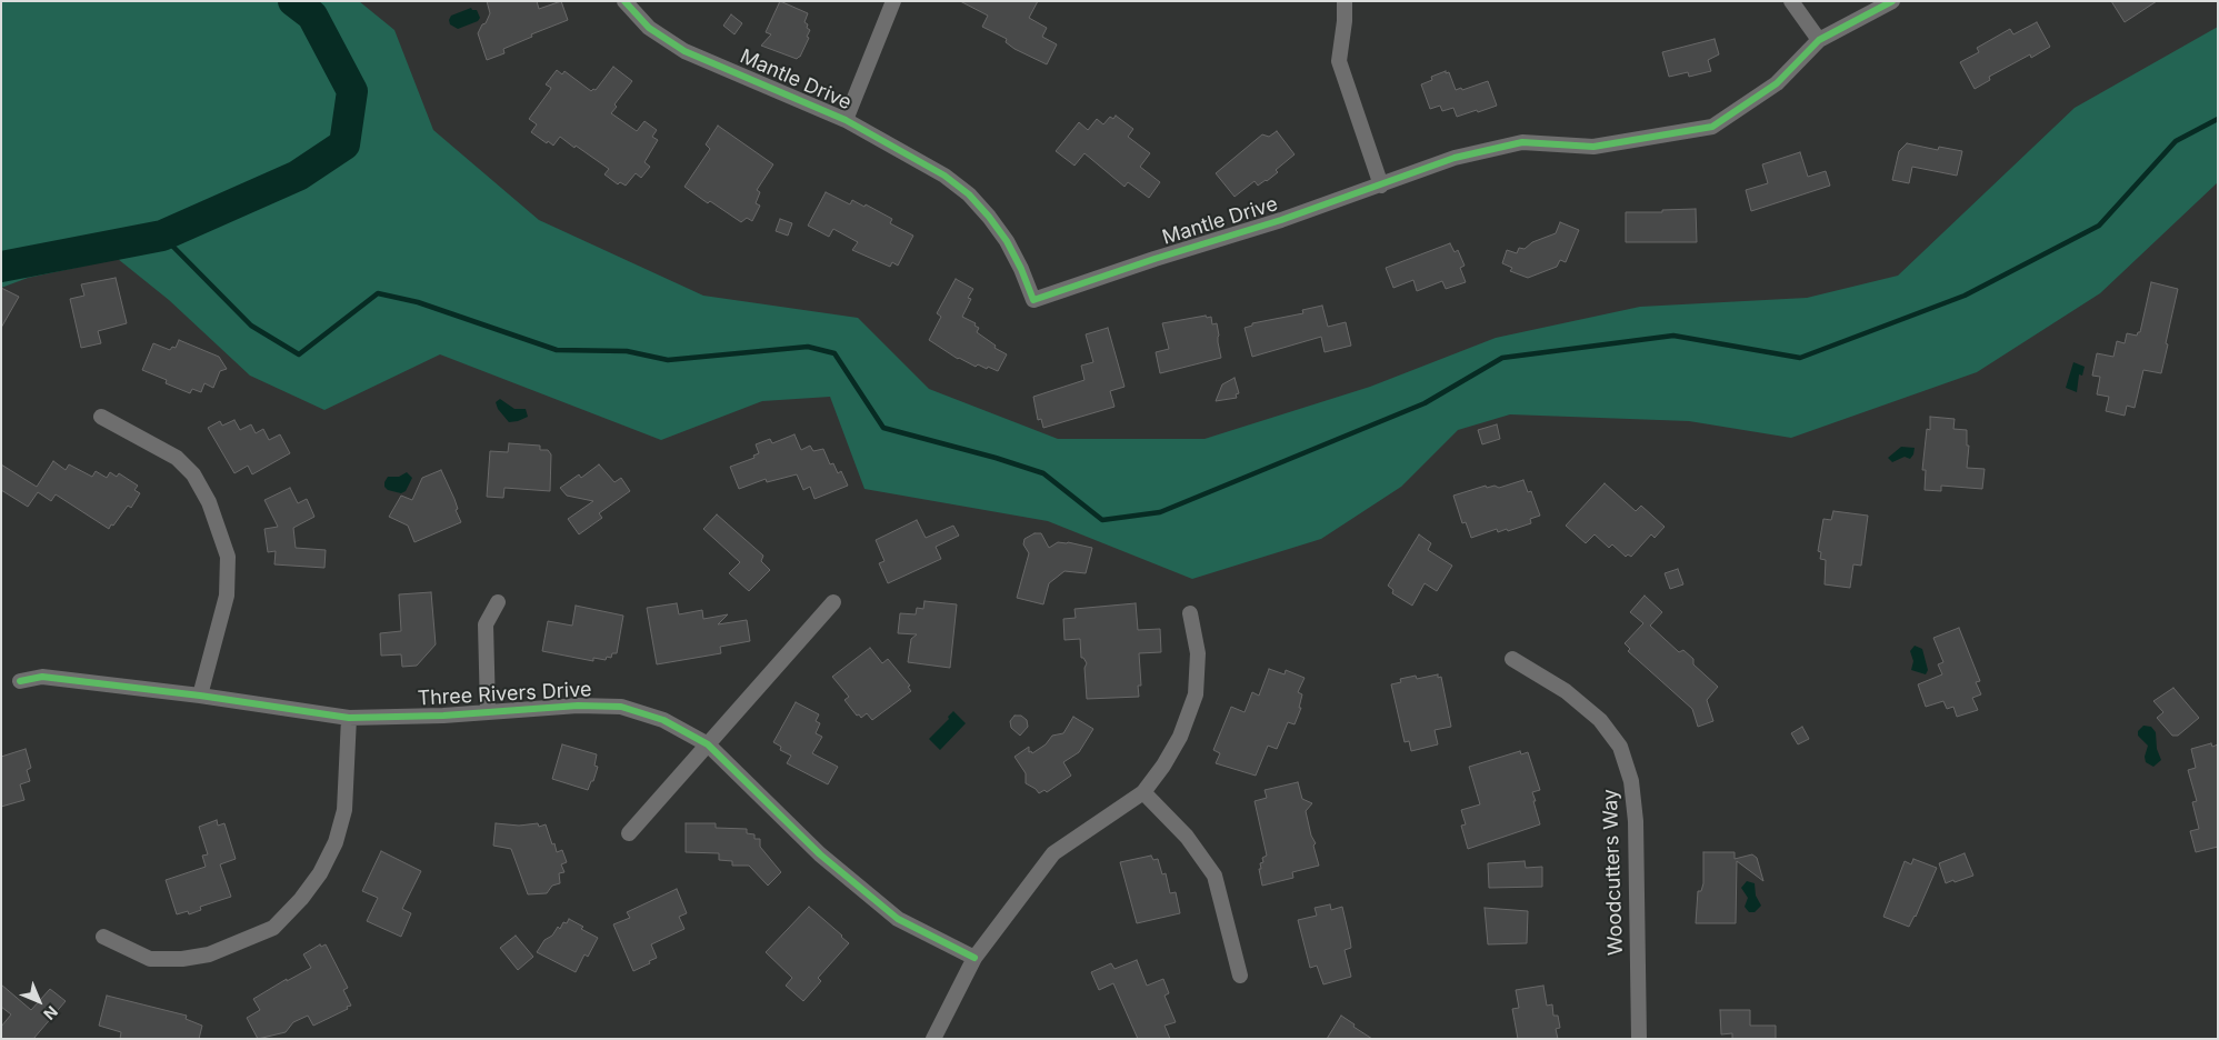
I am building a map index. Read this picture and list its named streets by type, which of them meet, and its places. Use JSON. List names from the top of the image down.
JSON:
{
  "streets": {
    "street": ["Mantle Drive", "Three Rivers Drive", "Woodcutters Way"]
  },
  "north": "bottom right"
}
